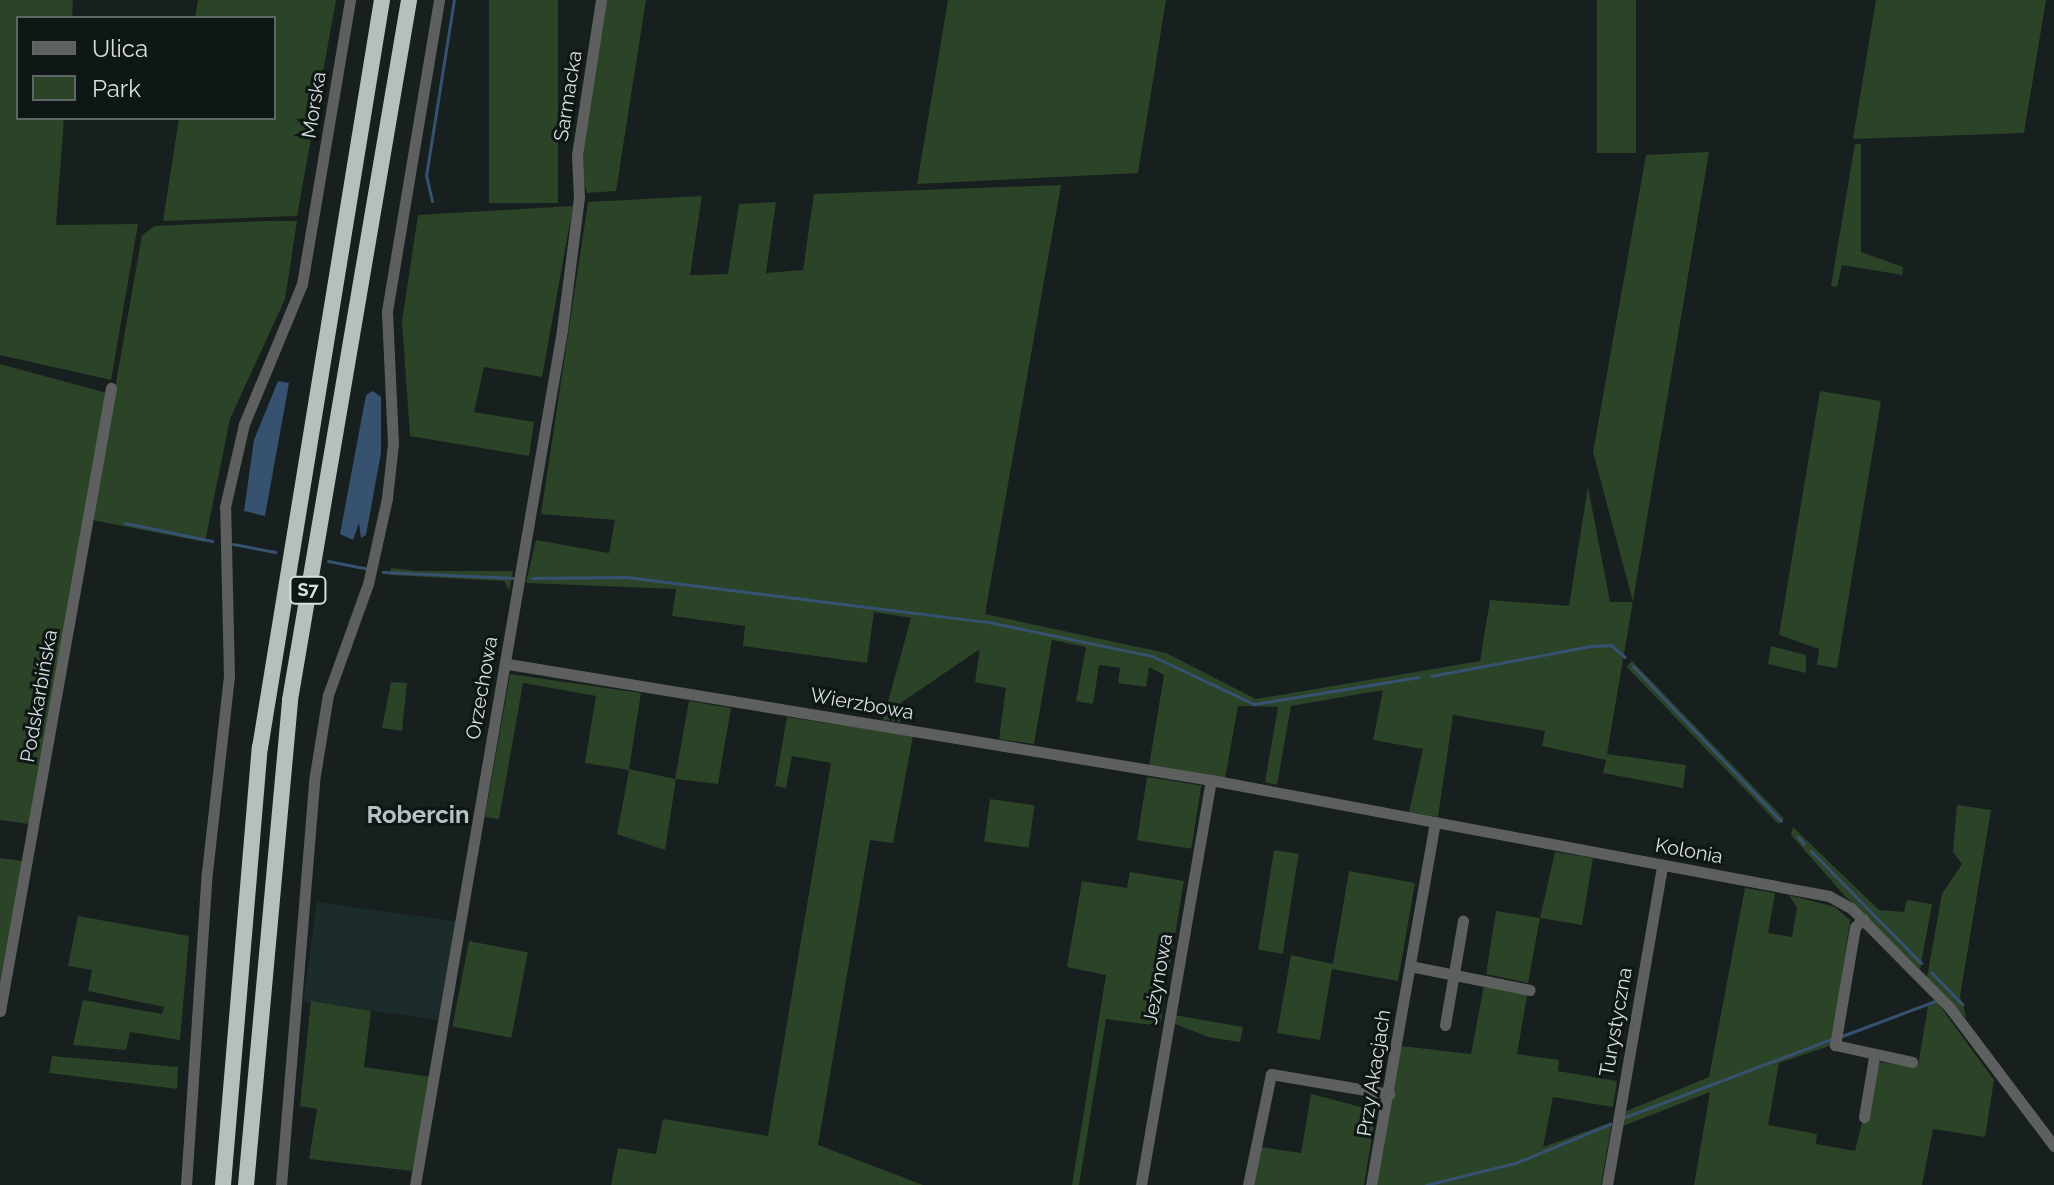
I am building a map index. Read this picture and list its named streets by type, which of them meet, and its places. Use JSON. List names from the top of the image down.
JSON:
{
  "streets": {
    "highway": ["S7"],
    "street": [
      "Sarmacka",
      "Morska",
      "Orzechowa",
      "Podskarbińska",
      "Wierzbowa",
      "Kolonia",
      "Jeżynowa",
      "Turystyczna",
      "Przy Akacjach"
    ]
  },
  "crossings": [
    ["Sarmacka", "Orzechowa"],
    ["Orzechowa", "Wierzbowa"],
    ["Wierzbowa", "Kolonia"],
    ["Wierzbowa", "Jeżynowa"],
    ["Kolonia", "Jeżynowa"],
    ["Kolonia", "Turystyczna"],
    ["Kolonia", "Przy Akacjach"]
  ],
  "districts": ["Robercin"],
  "legend": ["Ulica", "Park"]
}
